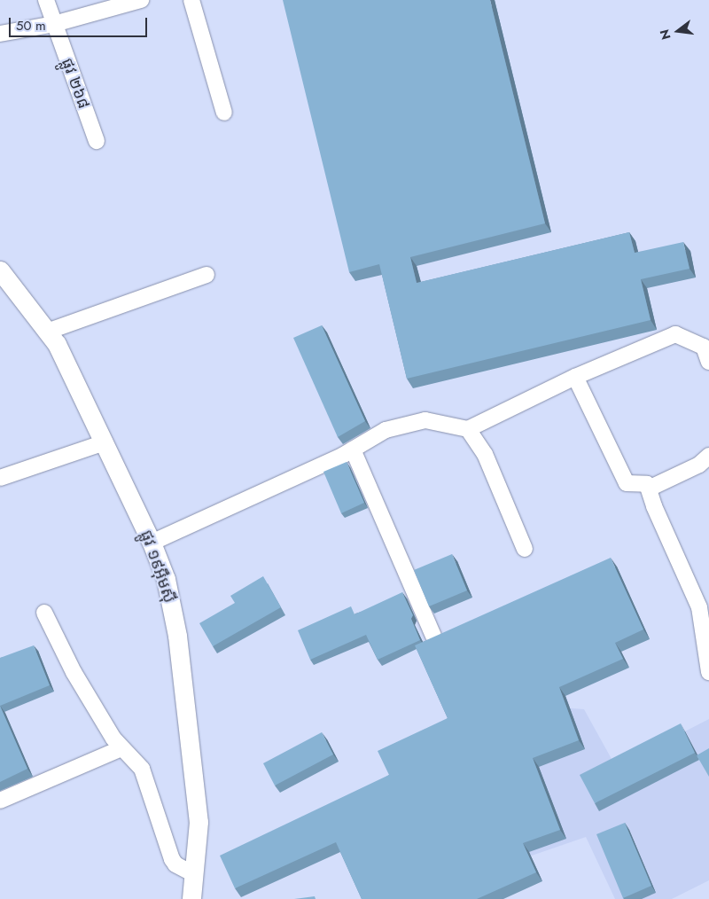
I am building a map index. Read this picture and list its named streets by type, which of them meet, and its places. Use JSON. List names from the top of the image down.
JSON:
{
  "streets": {
    "street": ["ផ្លូវ ២៦៨", "ផ្លូវ ១៩អ៊ឹមស៊ី"]
  },
  "scale_bar": "50 m",
  "north": "left"
}
